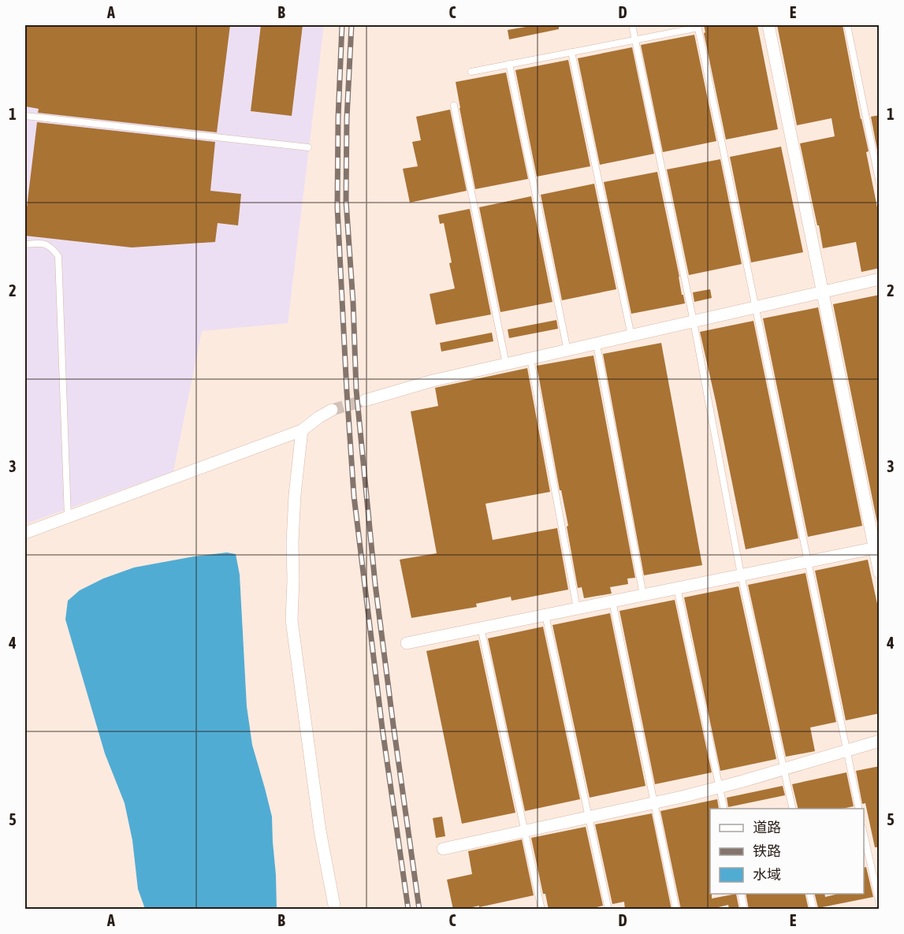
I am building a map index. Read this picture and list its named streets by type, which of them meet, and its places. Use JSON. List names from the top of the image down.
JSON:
{
  "legend": ["道路", "铁路", "水域"],
  "grid": {
    "columns": [
      "A",
      "B",
      "C",
      "D",
      "E"
    ],
    "rows": [
      "1",
      "2",
      "3",
      "4",
      "5"
    ]
  }
}
